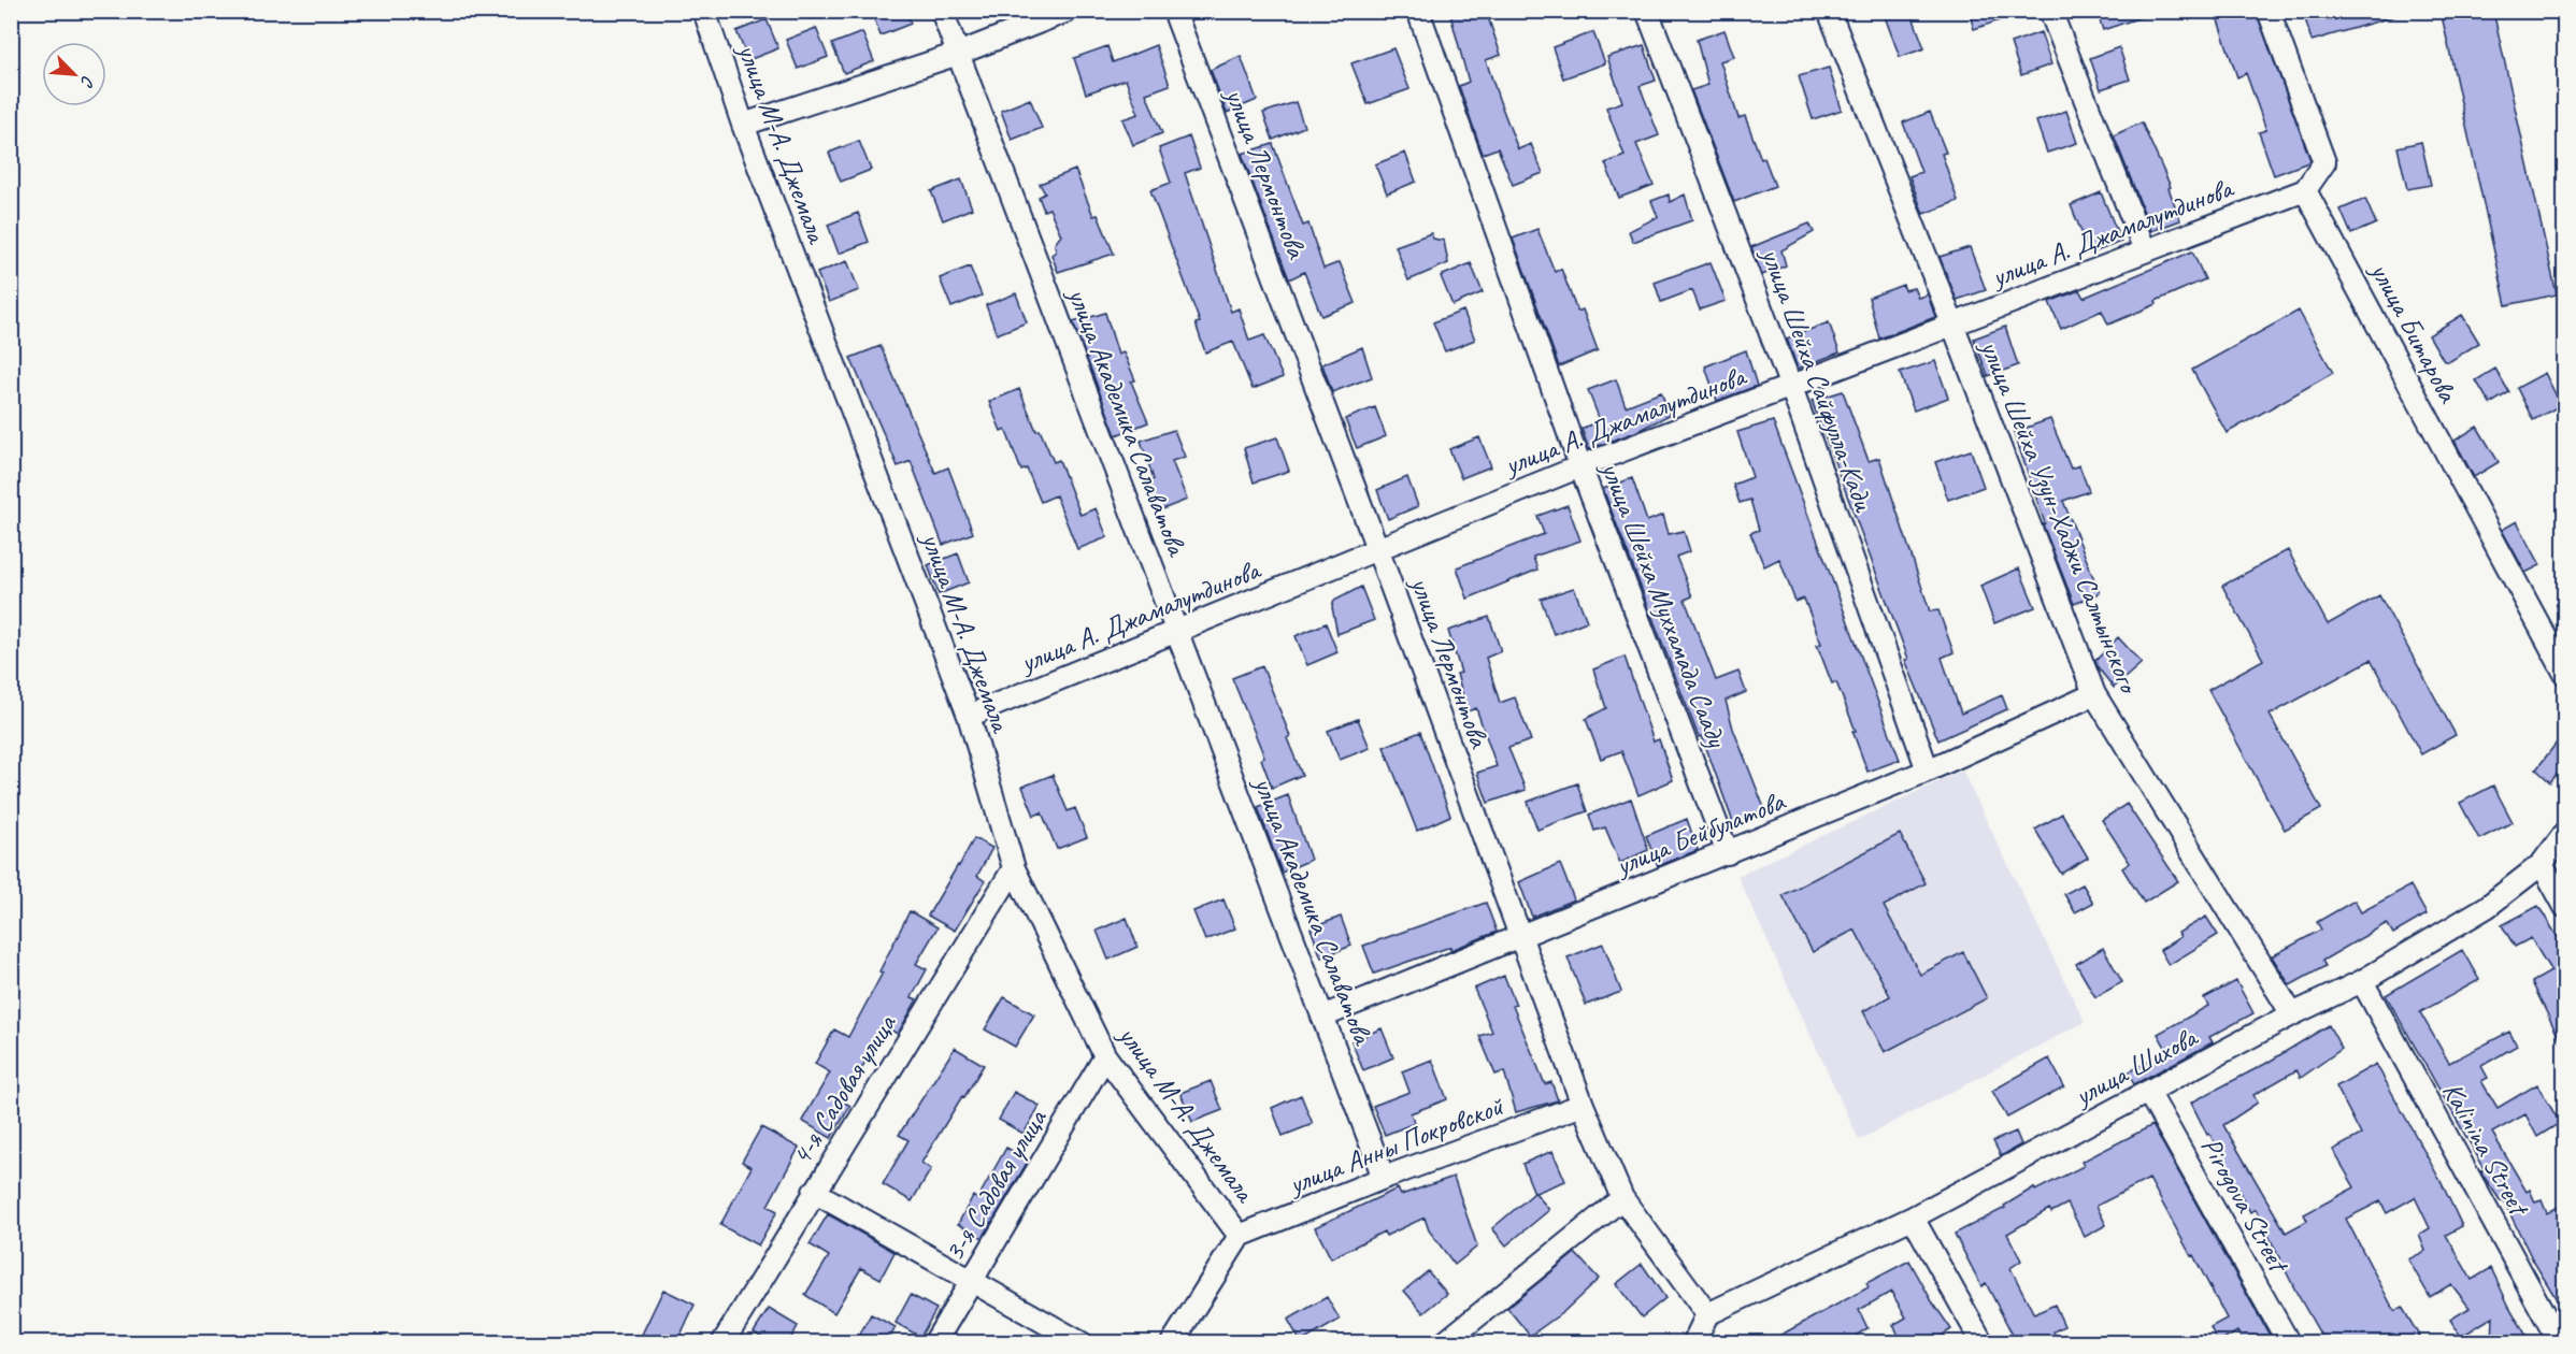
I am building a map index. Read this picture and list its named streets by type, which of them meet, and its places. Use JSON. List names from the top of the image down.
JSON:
{
  "streets": {
    "street": [
      "улица М-А. Джемала",
      "улица Лермонтова",
      "улица А. Джамалутдинова",
      "улица Битарова",
      "улица Шейха Сайфулла-Кади",
      "улица Академика Салаватова",
      "улица Шейха Узун-Хаджи Салтынского",
      "улица Шейха Муххамада Сааду",
      "улица Бейбулатова",
      "улица Шихова",
      "4-я Садовая улица",
      "улица Анны Покровской",
      "Kalinina Street",
      "3-я Садовая улица",
      "Pirogova Street"
    ]
  },
  "crossings": [
    ["улица М-А. Джемала", "улица А. Джамалутдинова"],
    ["улица М-А. Джемала", "4-я Садовая улица"],
    ["улица М-А. Джемала", "улица Анны Покровской"],
    ["улица М-А. Джемала", "3-я Садовая улица"],
    ["улица Лермонтова", "улица А. Джамалутдинова"],
    ["улица Лермонтова", "улица Бейбулатова"],
    ["улица Лермонтова", "улица Шихова"],
    ["улица Лермонтова", "улица Анны Покровской"],
    ["улица А. Джамалутдинова", "улица Битарова"],
    ["улица А. Джамалутдинова", "улица Шейха Сайфулла-Кади"],
    ["улица А. Джамалутдинова", "улица Академика Салаватова"],
    ["улица А. Джамалутдинова", "улица Шейха Узун-Хаджи Салтынского"],
    ["улица А. Джамалутдинова", "улица Шейха Муххамада Сааду"],
    ["улица Шейха Сайфулла-Кади", "улица Бейбулатова"],
    ["улица Академика Салаватова", "улица Бейбулатова"],
    ["улица Академика Салаватова", "улица Анны Покровской"],
    ["улица Шейха Узун-Хаджи Салтынского", "улица Бейбулатова"],
    ["улица Шейха Узун-Хаджи Салтынского", "улица Шихова"],
    ["улица Шейха Муххамада Сааду", "улица Бейбулатова"],
    ["улица Шихова", "Kalinina Street"],
    ["улица Шихова", "Pirogova Street"]
  ],
  "north": "bottom right"
}
